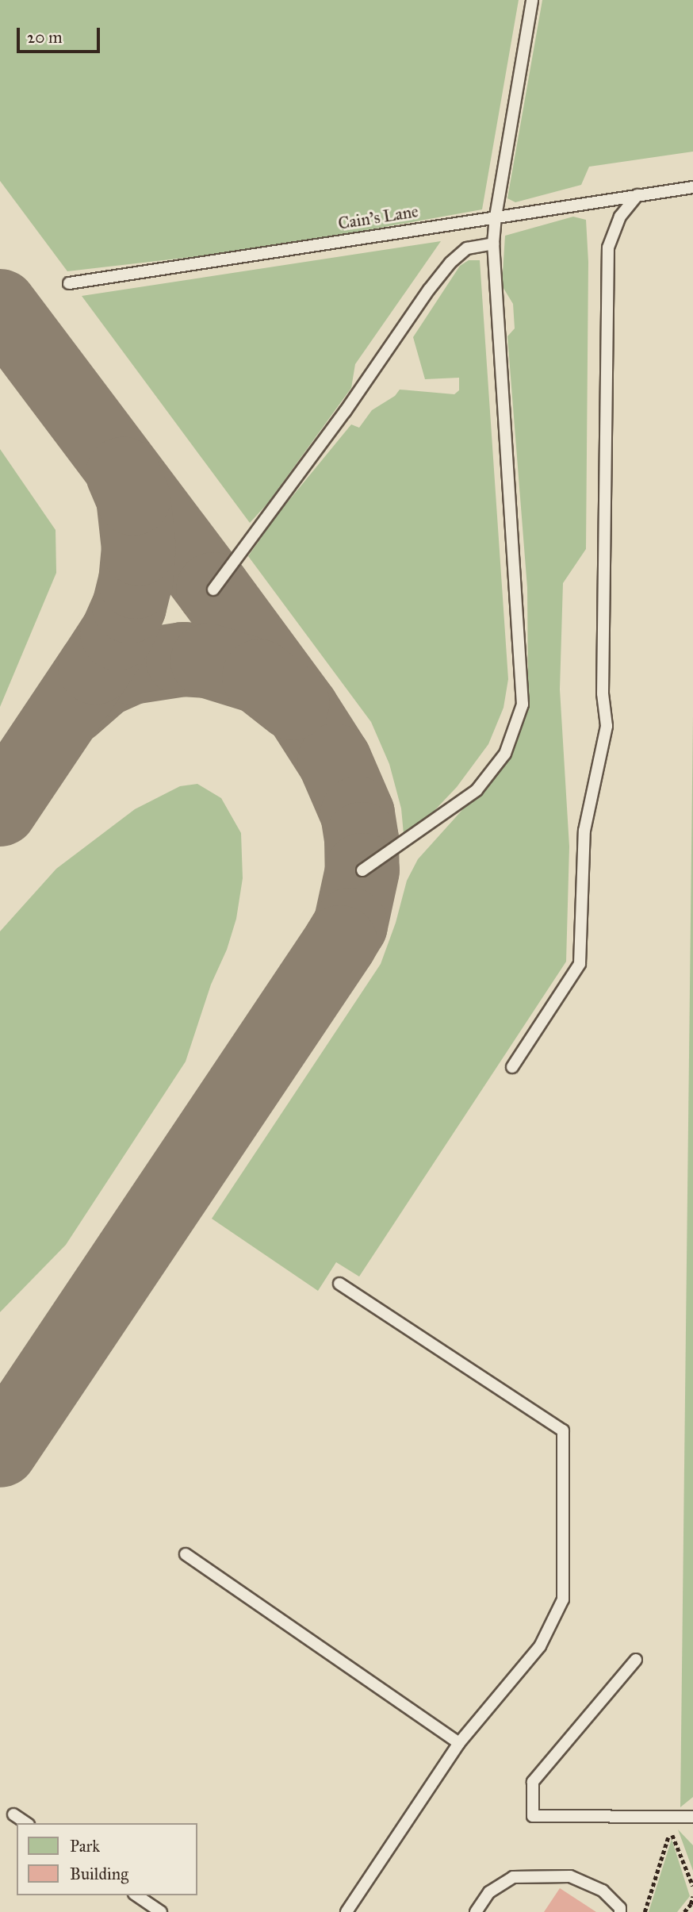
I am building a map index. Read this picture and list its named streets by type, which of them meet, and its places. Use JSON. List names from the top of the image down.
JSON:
{
  "streets": {
    "lane": ["Cain's Lane"]
  },
  "legend": ["Park", "Building"],
  "scale_bar": "20 m"
}
